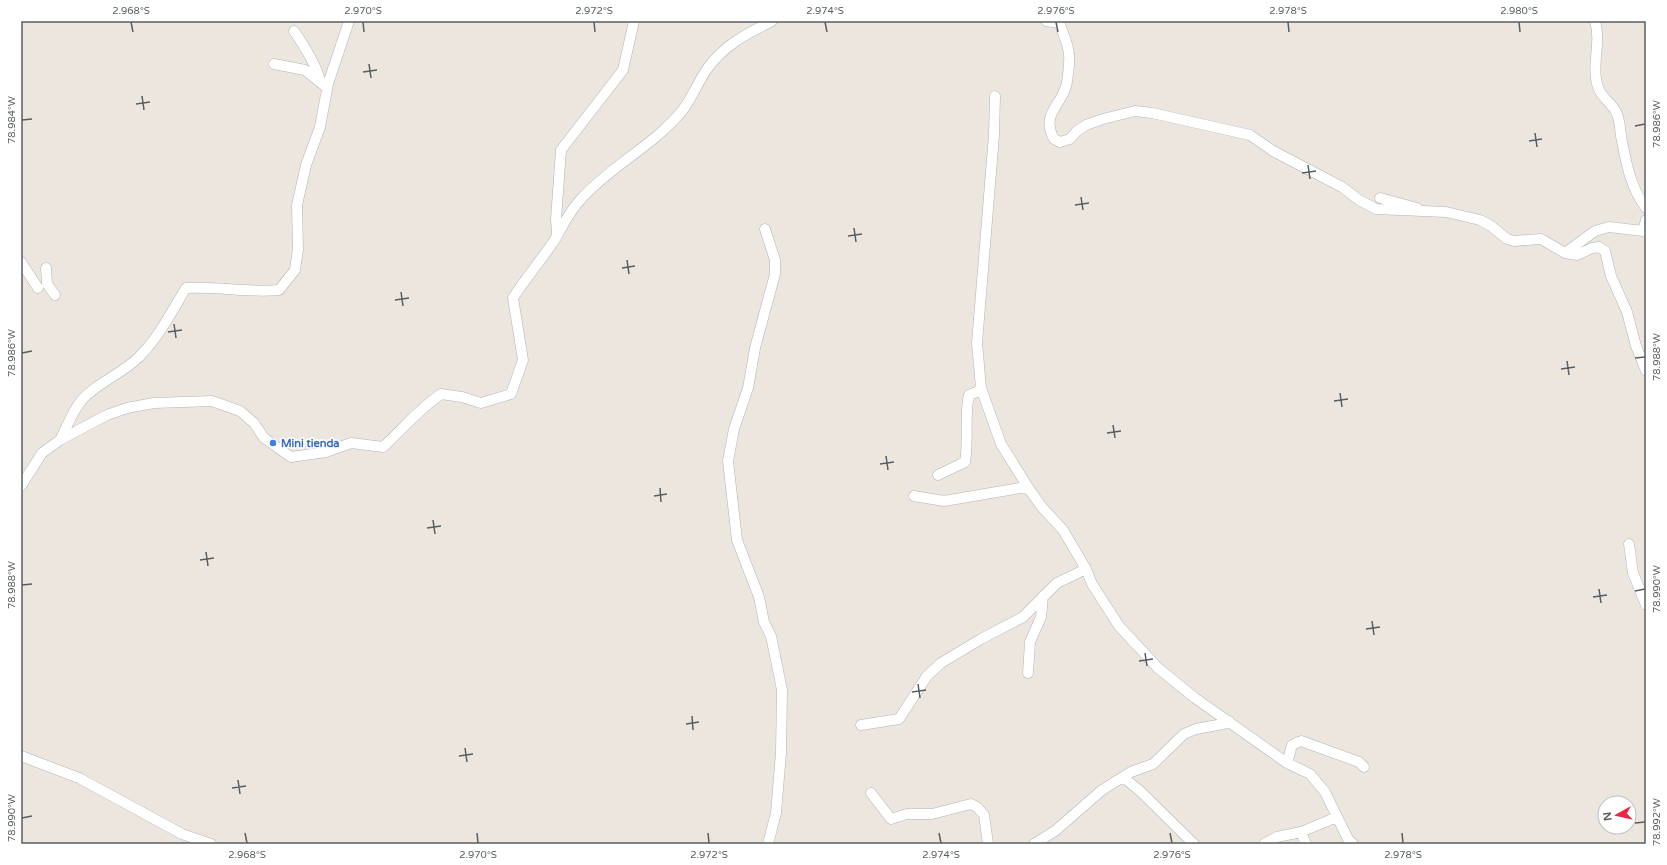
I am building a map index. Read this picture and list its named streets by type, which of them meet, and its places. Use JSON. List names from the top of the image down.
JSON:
{
  "places": ["Mini tienda"],
  "north": "left",
  "coordinates": [
    "2.968°S",
    "2.970°S",
    "2.972°S",
    "2.974°S",
    "2.976°S",
    "2.978°S",
    "2.980°S",
    "78.984°W",
    "78.986°W",
    "78.988°W",
    "78.990°W",
    "78.992°W"
  ]
}
